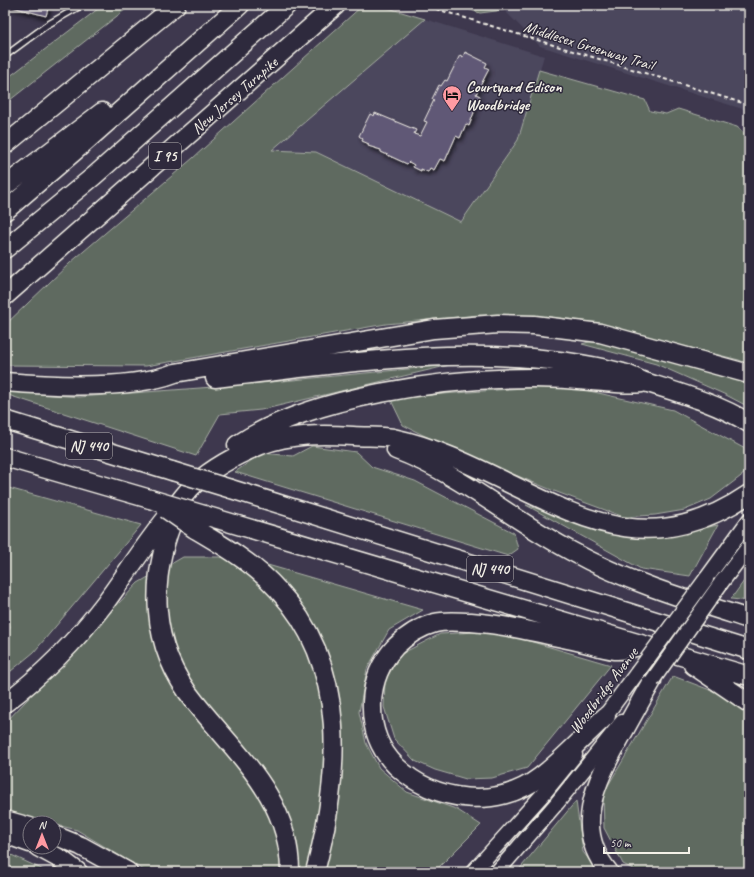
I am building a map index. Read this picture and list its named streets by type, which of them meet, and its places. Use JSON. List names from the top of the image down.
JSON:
{
  "streets": {
    "highway": ["New Jersey Turnpike", "I 95", "NJ 440"],
    "main road": ["Woodbridge Avenue"],
    "path": ["Middlesex Greenway Trail"]
  },
  "places": {
    "hotel": ["Courtyard Edison Woodbridge"]
  },
  "scale_bar": "50 m",
  "north": "top"
}
